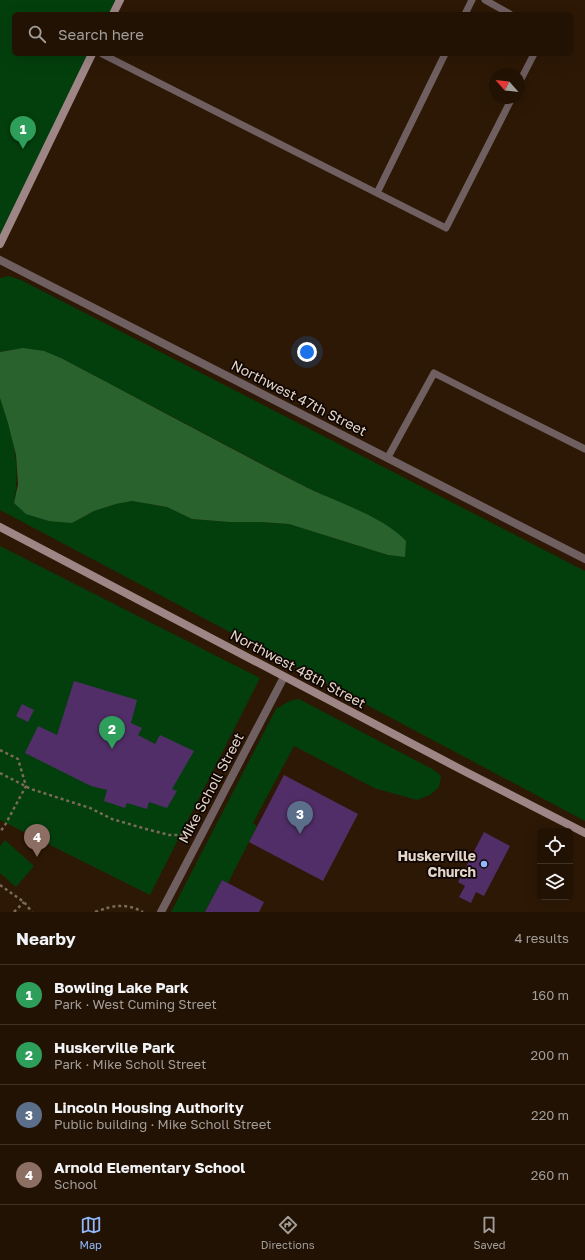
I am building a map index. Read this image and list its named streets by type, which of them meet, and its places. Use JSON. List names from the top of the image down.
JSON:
{
  "streets": {
    "main road": ["Northwest 48th Street"],
    "street": ["Northwest 47th Street", "Mike Scholl Street"]
  },
  "crossings": [
    ["Northwest 48th Street", "Mike Scholl Street"]
  ],
  "places": ["Huskerville Church"],
  "north": "top left",
  "page": {
    "search": "Search here",
    "pins": [
      "1",
      "2",
      "3",
      "4"
    ],
    "heading": ["Nearby", "4 results"],
    "list": [
      {
        "mark": "1",
        "name": "Bowling Lake Park",
        "note": "Park · West Cuming Street",
        "value": "160 m"
      },
      {
        "mark": "2",
        "name": "Huskerville Park",
        "note": "Park · Mike Scholl Street",
        "value": "200 m"
      },
      {
        "mark": "3",
        "name": "Lincoln Housing Authority",
        "note": "Public building · Mike Scholl Street",
        "value": "220 m"
      },
      {
        "mark": "4",
        "name": "Arnold Elementary School",
        "note": "School",
        "value": "260 m"
      }
    ],
    "nav": ["Map", "Directions", "Saved"]
  }
}
